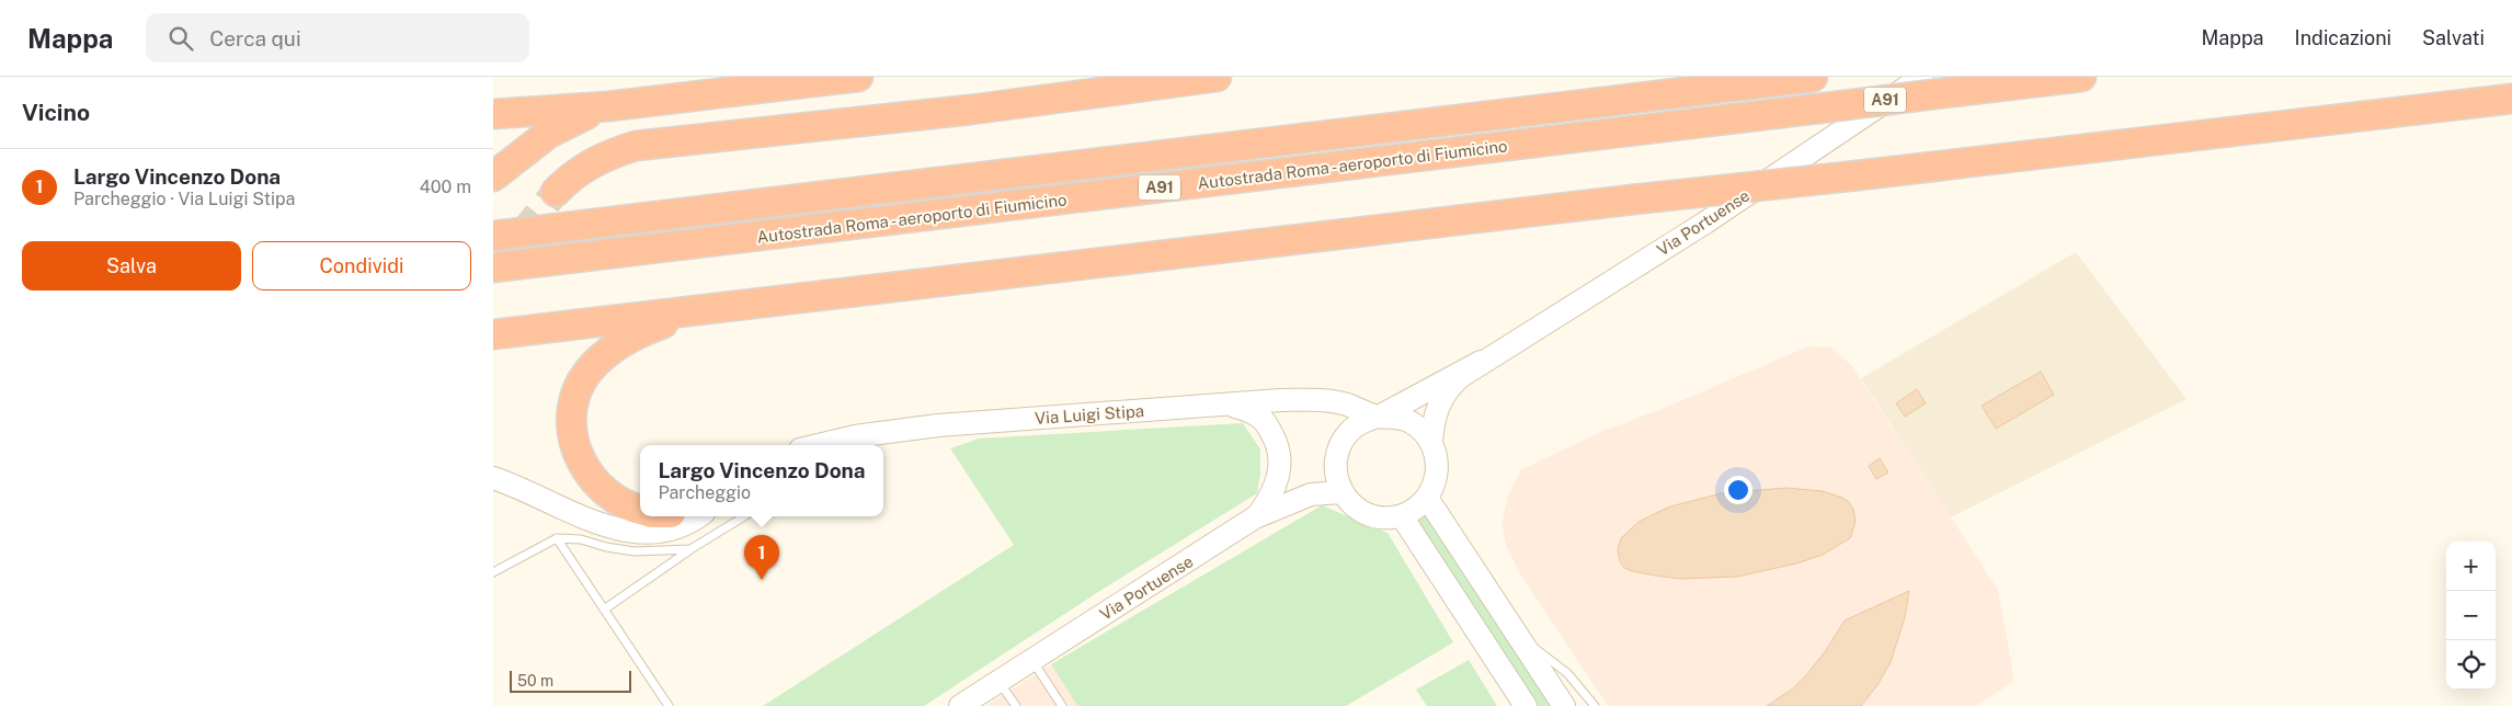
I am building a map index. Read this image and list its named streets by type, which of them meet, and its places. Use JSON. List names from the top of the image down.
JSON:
{
  "streets": {
    "highway": ["A91", "Autostrada Roma - aeroporto di Fiumicino"],
    "main road": ["Via Portuense", "Via Luigi Stipa"]
  },
  "crossings": [
    ["Autostrada Roma - aeroporto di Fiumicino", "Via Portuense"],
    ["Via Portuense", "Via Luigi Stipa"]
  ],
  "scale_bar": "50 m",
  "page": {
    "header": "Mappa",
    "search": "Cerca qui",
    "nav": ["Mappa", "Indicazioni", "Salvati"],
    "heading": "Vicino",
    "list": [
      {
        "mark": "1",
        "name": "Largo Vincenzo Dona",
        "note": "Parcheggio · Via Luigi Stipa",
        "value": "400 m"
      }
    ],
    "buttons": ["Salva", "Condividi"],
    "popup": ["Largo Vincenzo Dona", "Parcheggio"],
    "pins": "1",
    "map_buttons": ["+", "−"],
    "scale": "50 m"
  }
}
